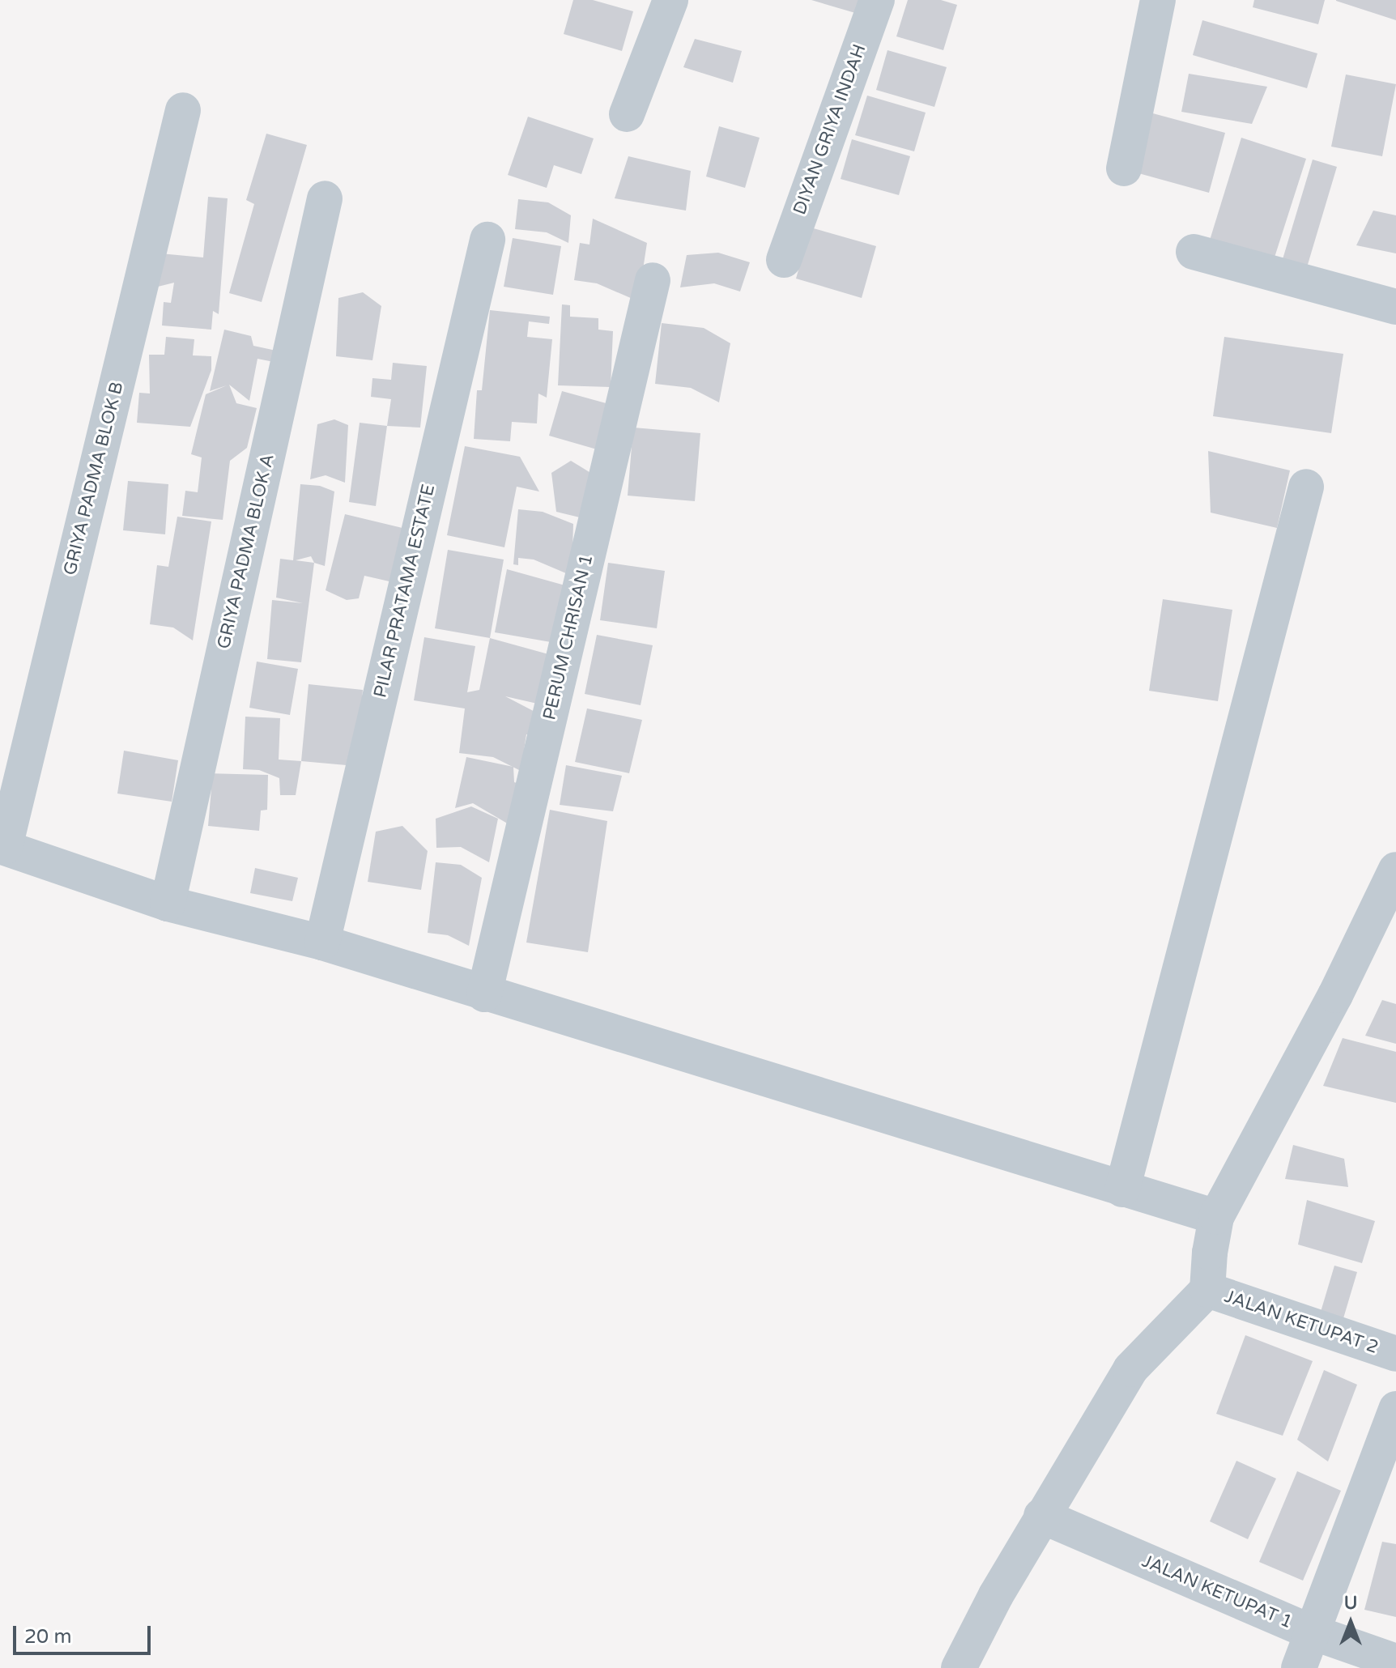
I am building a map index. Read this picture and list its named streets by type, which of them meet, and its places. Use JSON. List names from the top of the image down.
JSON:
{
  "streets": {
    "street": [
      "DIYAN GRIYA INDAH",
      "GRIYA PADMA BLOK B",
      "GRIYA PADMA BLOK A",
      "PILAR PRATAMA ESTATE",
      "PERUM CHRISAN 1",
      "JALAN KETUPAT 2",
      "JALAN KETUPAT 1"
    ]
  },
  "scale_bar": "20 m",
  "north": "top"
}
